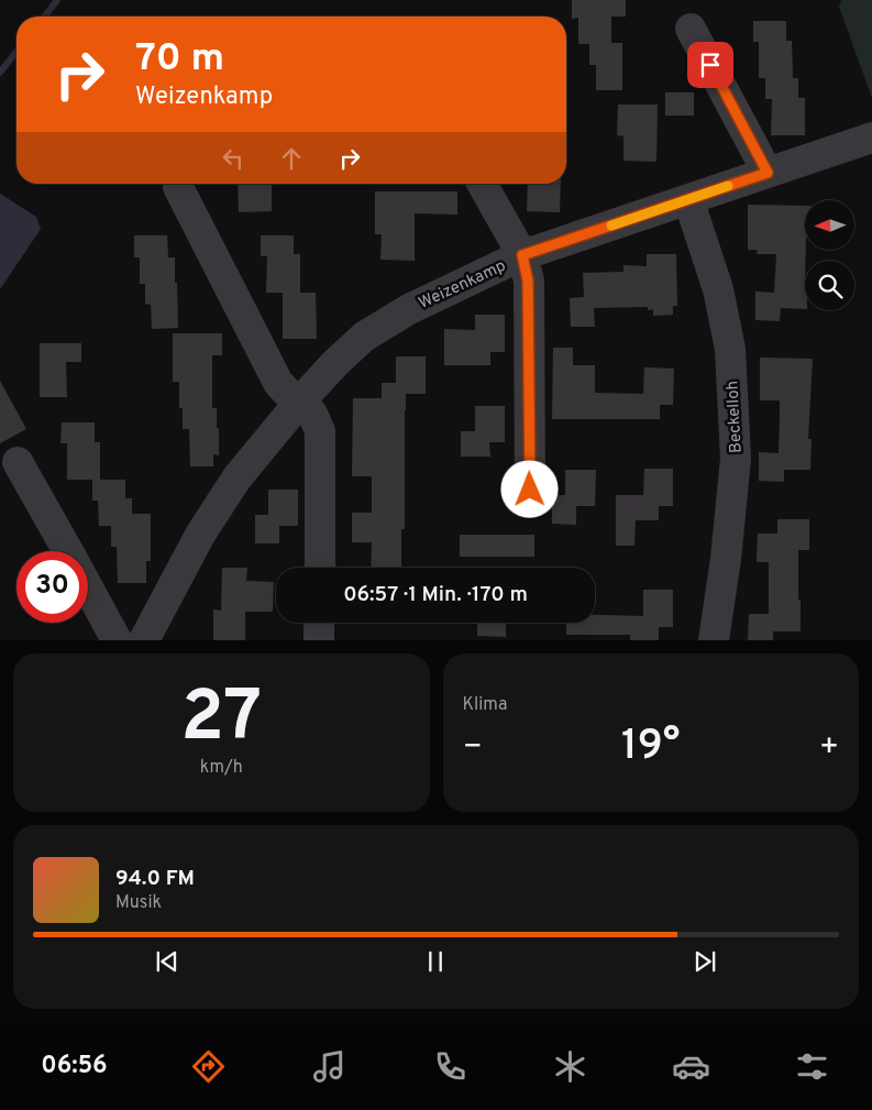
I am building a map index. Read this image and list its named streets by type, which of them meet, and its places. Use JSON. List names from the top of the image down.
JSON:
{
  "streets": {
    "street": ["Weizenkamp", "Beckelloh"]
  },
  "crossings": [
    ["Weizenkamp", "Beckelloh"]
  ],
  "north": "left",
  "page": {
    "turn": ["70 m", "Weizenkamp"],
    "limit": "30",
    "trip": "06:57 · 1 Min. · 170 m",
    "tile": [
      ["27", "km/h"],
      "Klima"
    ],
    "heat": ["−", "19°", "+"],
    "song": ["94.0 FM", "Musik"],
    "tabs": "06:56"
  }
}
